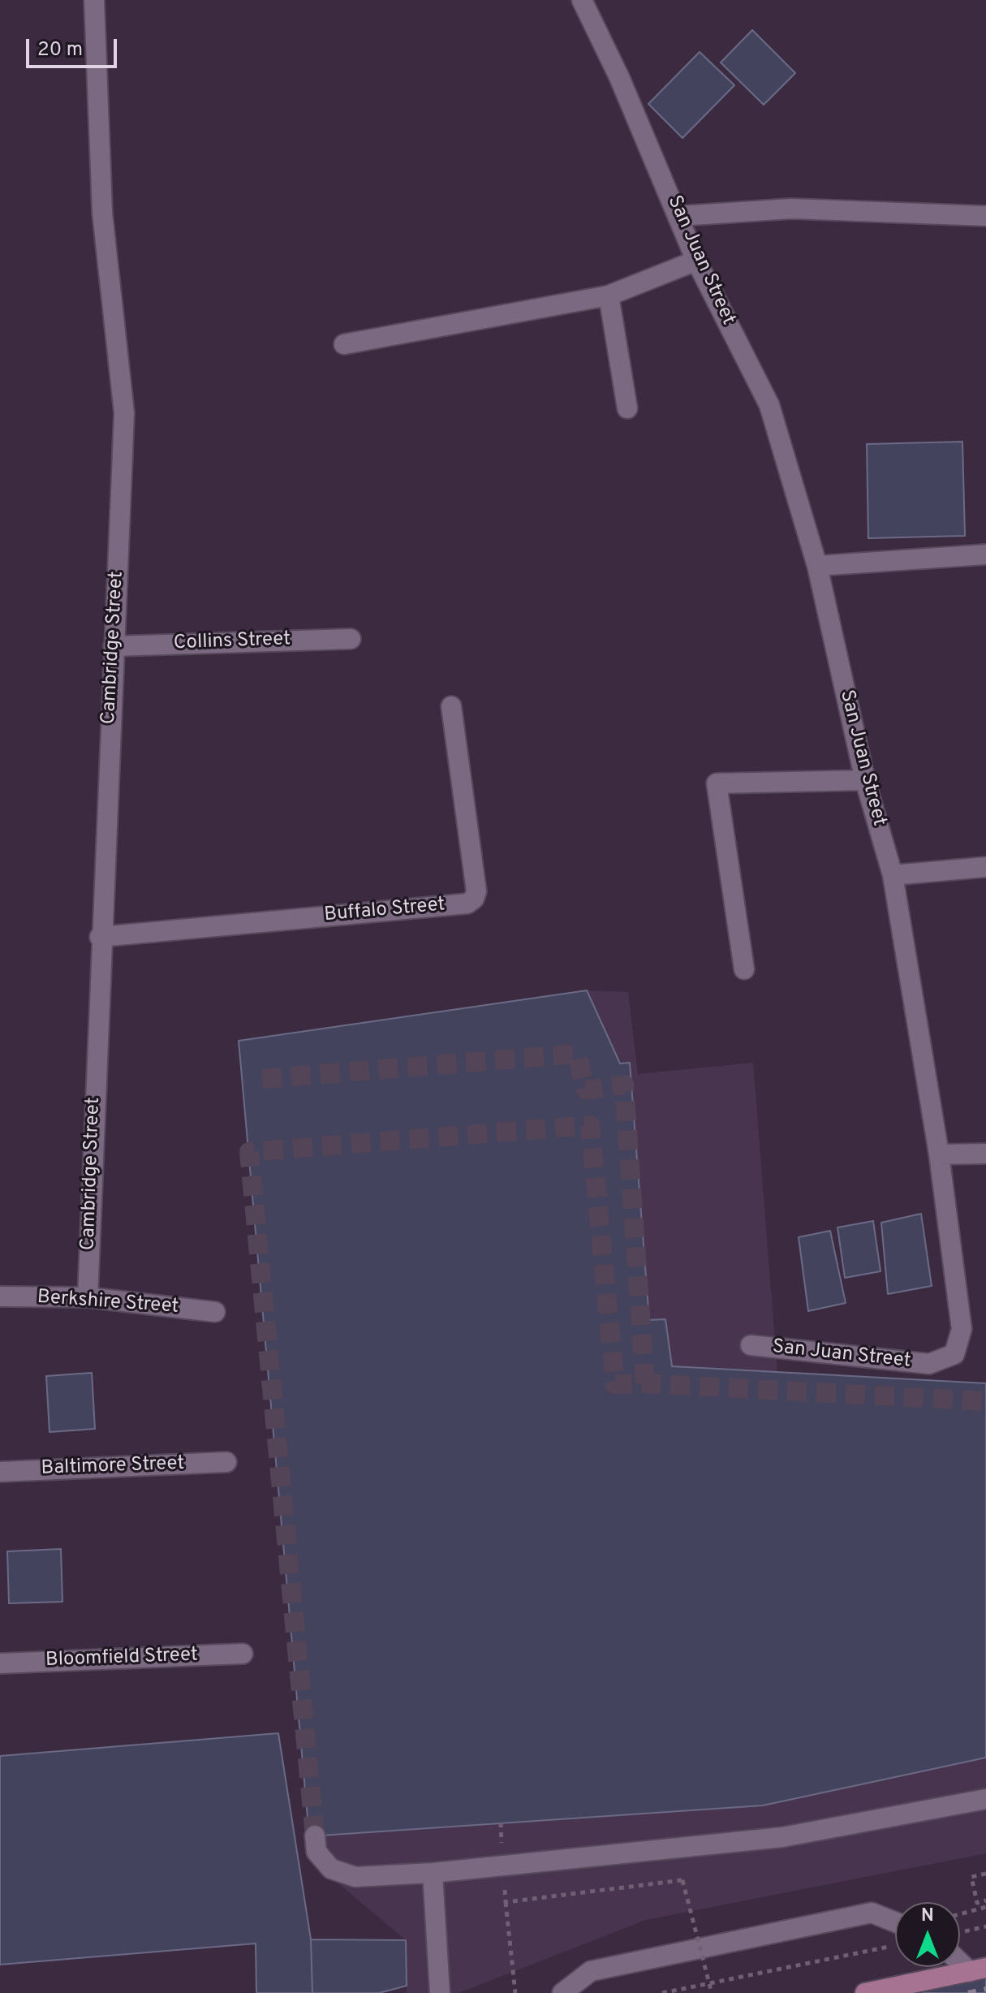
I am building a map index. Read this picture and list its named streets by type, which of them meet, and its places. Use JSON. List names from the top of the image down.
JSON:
{
  "streets": {
    "street": [
      "San Juan Street",
      "Collins Street",
      "Cambridge Street",
      "Buffalo Street",
      "Berkshire Street",
      "Baltimore Street",
      "Bloomfield Street"
    ]
  },
  "crossings": [
    ["Collins Street", "Cambridge Street"],
    ["Cambridge Street", "Buffalo Street"],
    ["Cambridge Street", "Berkshire Street"]
  ],
  "scale_bar": "20 m",
  "north": "top"
}
